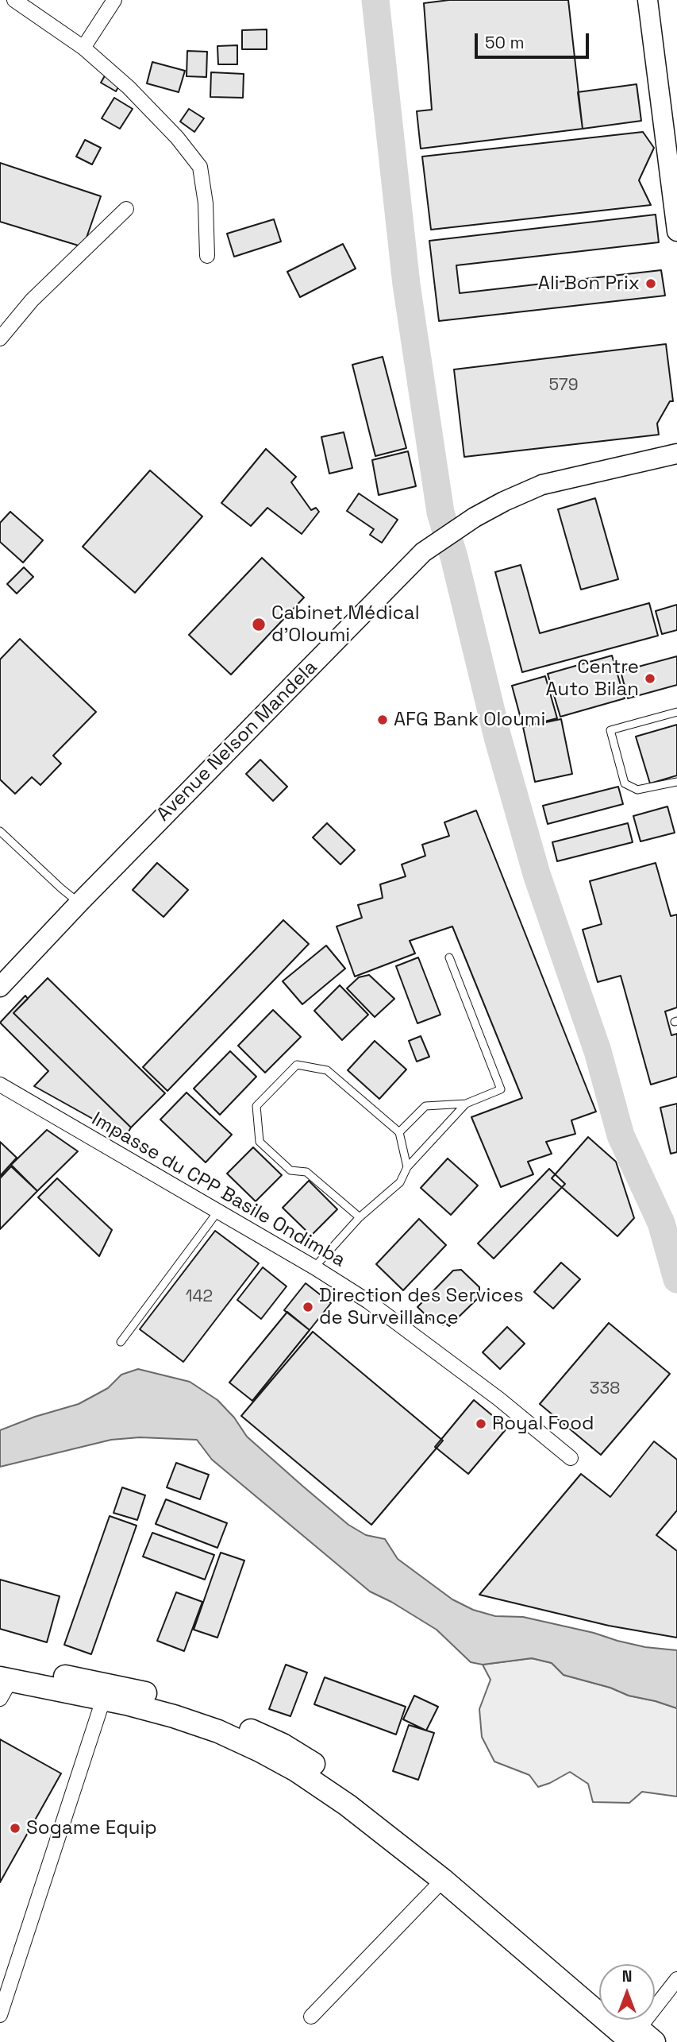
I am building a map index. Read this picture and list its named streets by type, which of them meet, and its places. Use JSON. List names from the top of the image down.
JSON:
{
  "streets": {
    "main road": ["Avenue Nelson Mandela"],
    "street": ["Impasse du CPP Basile Ondimba"]
  },
  "places": [
    "Ali Bon Prix",
    "Cabinet Médical d'Oloumi",
    "Centre Auto Bilan",
    "AFG Bank Oloumi",
    "Direction des Services de Surveillance",
    "Royal Food",
    "Sogame Equip"
  ],
  "house_numbers": ["579", "142", "338"],
  "scale_bar": "50 m",
  "north": "top"
}
